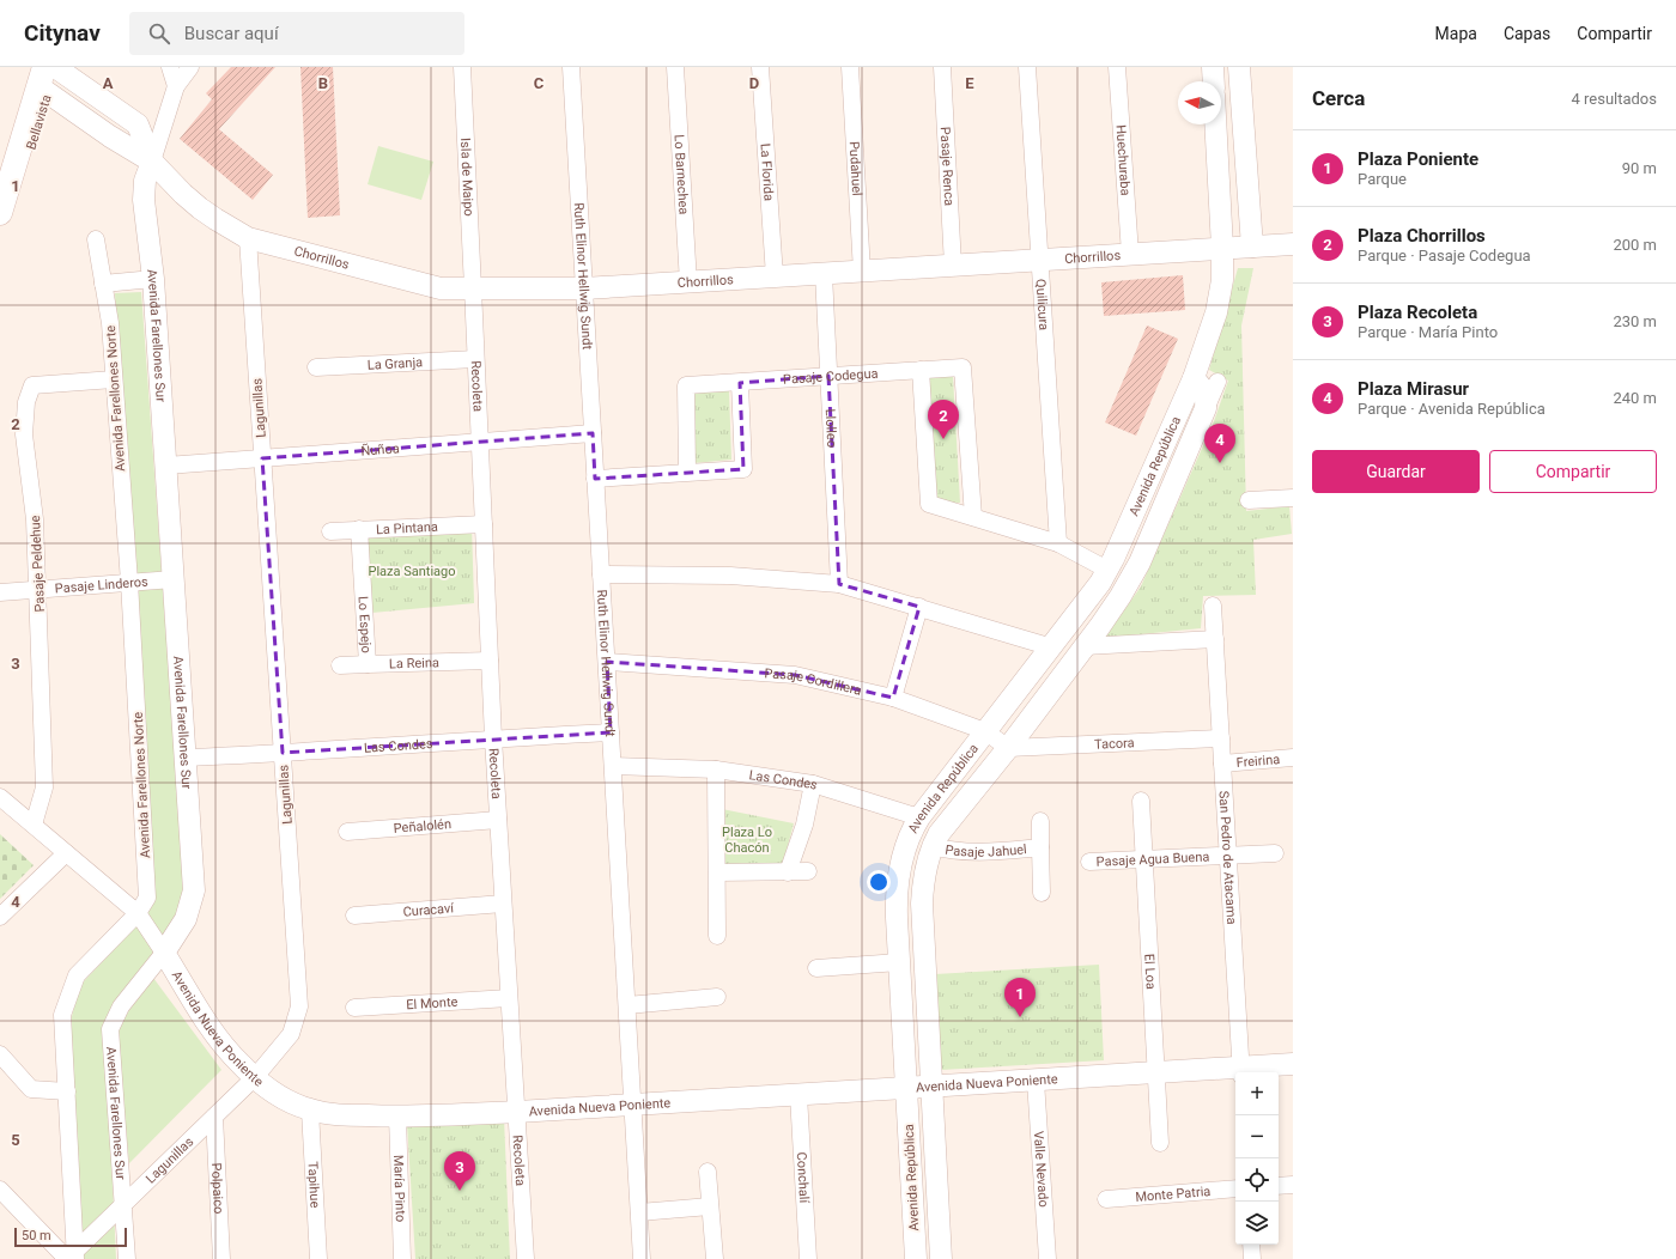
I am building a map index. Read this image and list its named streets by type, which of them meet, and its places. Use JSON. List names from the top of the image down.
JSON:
{
  "streets": {
    "main road": ["Bellavista"],
    "street": [
      "Huechuraba",
      "Pasaje Renca",
      "Pudahuel",
      "La Florida",
      "Lo Barnechea",
      "Isla de Maipo",
      "Chorrillos",
      "Ruth Elinor Hellwig Sundt",
      "Quilicura",
      "Avenida Farellones Sur",
      "La Granja",
      "Pasaje Codegua",
      "Recoleta",
      "Avenida Farellones Norte",
      "Lagunillas",
      "Llolleo",
      "Ñuñoa",
      "Avenida República",
      "La Pintana",
      "Pasaje Peldehue",
      "Pasaje Linderos",
      "Lo Espejo",
      "La Reina",
      "Pasaje Cordillera",
      "Tacora",
      "Las Condes",
      "Freirina",
      "Peñalolén",
      "Pasaje Jahuel",
      "Pasaje Agua Buena",
      "San Pedro de Atacama",
      "Curacaví",
      "El Loa",
      "El Monte",
      "Avenida Nueva Poniente",
      "Valle Nevado",
      "Conchalí",
      "Tapihue",
      "Polpaico",
      "María Pinto",
      "Monte Patria"
    ]
  },
  "crossings": [
    ["Bellavista", "Chorrillos"],
    ["Huechuraba", "Chorrillos"],
    ["Pasaje Renca", "Chorrillos"],
    ["Pudahuel", "Chorrillos"],
    ["La Florida", "Chorrillos"],
    ["Lo Barnechea", "Chorrillos"],
    ["Isla de Maipo", "Chorrillos"],
    ["Isla de Maipo", "Recoleta"],
    ["Chorrillos", "Ruth Elinor Hellwig Sundt"],
    ["Chorrillos", "Quilicura"],
    ["Chorrillos", "Avenida Farellones Sur"],
    ["Chorrillos", "Recoleta"],
    ["Chorrillos", "Lagunillas"],
    ["Chorrillos", "Llolleo"],
    ["Chorrillos", "Avenida República"],
    ["Ruth Elinor Hellwig Sundt", "Ñuñoa"],
    ["Ruth Elinor Hellwig Sundt", "Pasaje Cordillera"],
    ["Ruth Elinor Hellwig Sundt", "Las Condes"],
    ["Ruth Elinor Hellwig Sundt", "Avenida Nueva Poniente"],
    ["Avenida Farellones Sur", "Lagunillas"],
    ["Avenida Farellones Sur", "Ñuñoa"],
    ["Avenida Farellones Sur", "Pasaje Linderos"],
    ["Avenida Farellones Sur", "Las Condes"],
    ["Avenida Farellones Sur", "Avenida Nueva Poniente"],
    ["La Granja", "Recoleta"],
    ["Pasaje Codegua", "Llolleo"],
    ["Recoleta", "Ñuñoa"],
    ["Recoleta", "La Pintana"],
    ["Recoleta", "La Reina"],
    ["Recoleta", "Las Condes"],
    ["Recoleta", "Peñalolén"],
    ["Recoleta", "Curacaví"],
    ["Recoleta", "El Monte"],
    ["Recoleta", "Avenida Nueva Poniente"],
    ["Avenida Farellones Norte", "Lagunillas"],
    ["Avenida Farellones Norte", "Pasaje Peldehue"],
    ["Avenida Farellones Norte", "Pasaje Linderos"],
    ["Avenida Farellones Norte", "Avenida Nueva Poniente"],
    ["Lagunillas", "Ñuñoa"],
    ["Lagunillas", "Las Condes"],
    ["Lagunillas", "Avenida Nueva Poniente"],
    ["Lagunillas", "Polpaico"],
    ["Avenida República", "Pasaje Cordillera"],
    ["Avenida República", "Tacora"],
    ["Avenida República", "Las Condes"],
    ["Avenida República", "Pasaje Jahuel"],
    ["Avenida República", "Avenida Nueva Poniente"],
    ["La Pintana", "Lo Espejo"],
    ["Pasaje Peldehue", "Pasaje Linderos"],
    ["Pasaje Peldehue", "Avenida Nueva Poniente"],
    ["Lo Espejo", "La Reina"],
    ["Pasaje Cordillera", "Tacora"],
    ["Tacora", "San Pedro de Atacama"],
    ["Freirina", "San Pedro de Atacama"],
    ["Pasaje Agua Buena", "San Pedro de Atacama"],
    ["Pasaje Agua Buena", "El Loa"],
    ["San Pedro de Atacama", "Avenida Nueva Poniente"],
    ["El Loa", "Avenida Nueva Poniente"],
    ["Avenida Nueva Poniente", "Valle Nevado"],
    ["Avenida Nueva Poniente", "Conchalí"],
    ["Avenida Nueva Poniente", "Tapihue"],
    ["Avenida Nueva Poniente", "María Pinto"]
  ],
  "parks": ["Plaza Santiago", "Plaza Lo Chacón"],
  "scale_bar": "50 m",
  "north": "left",
  "page": {
    "header": "Citynav",
    "search": "Buscar aquí",
    "nav": ["Mapa", "Capas", "Compartir"],
    "heading": ["Cerca", "4 resultados"],
    "list": [
      {
        "mark": "1",
        "name": "Plaza Poniente",
        "note": "Parque",
        "value": "90 m"
      },
      {
        "mark": "2",
        "name": "Plaza Chorrillos",
        "note": "Parque · Pasaje Codegua",
        "value": "200 m"
      },
      {
        "mark": "3",
        "name": "Plaza Recoleta",
        "note": "Parque · María Pinto",
        "value": "230 m"
      },
      {
        "mark": "4",
        "name": "Plaza Mirasur",
        "note": "Parque · Avenida República",
        "value": "240 m"
      }
    ],
    "pins": [
      "2",
      "4",
      "1",
      "3"
    ],
    "buttons": ["Guardar", "Compartir"],
    "map_buttons": ["+", "−"],
    "scale": "50 m"
  },
  "grid": {
    "columns": [
      "A",
      "B",
      "C",
      "D",
      "E"
    ],
    "rows": [
      "1",
      "2",
      "3",
      "4",
      "5"
    ]
  }
}
